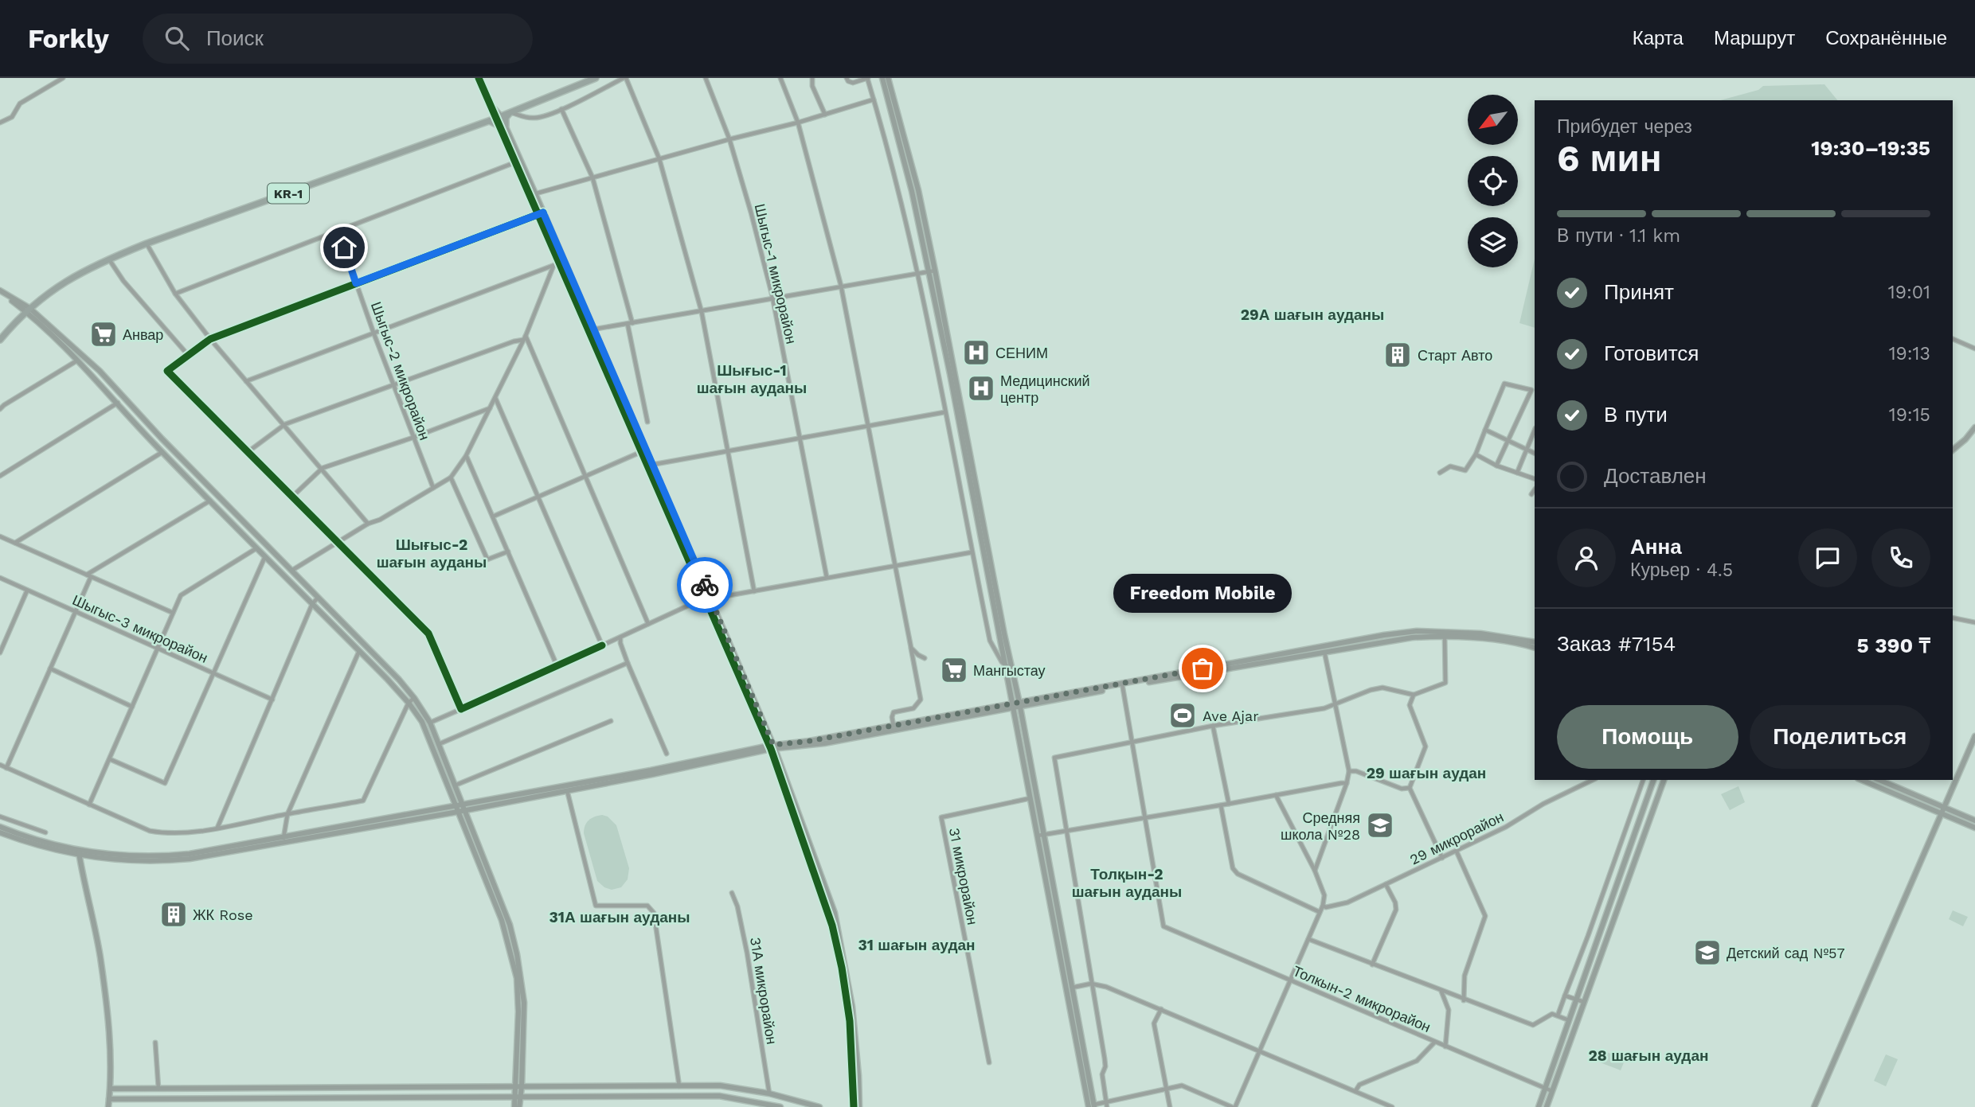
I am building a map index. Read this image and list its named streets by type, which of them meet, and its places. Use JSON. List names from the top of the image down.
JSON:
{
  "streets": {
    "main road": ["KR-1"],
    "street": [
      "Шыгыс-1 микрорайон",
      "Шыгыс-2 микрорайон",
      "Шыгыс-3 микрорайон",
      "29 микрорайон",
      "31 микрорайон",
      "31А микрорайон",
      "Толкын-2 микрорайон"
    ]
  },
  "districts": [
    "29А шағын ауданы",
    "Шығыс-1 шағын ауданы",
    "Шығыс-2 шағын ауданы",
    "29 шағын аудан",
    "Толқын-2 шағын ауданы",
    "31А шағын ауданы",
    "31 шағын аудан",
    "28 шағын аудан"
  ],
  "places": {
    "supermarket": ["Анвар", "Мангыстау"],
    "hospital": ["СЕНИМ", "Медицинский центр"],
    "building": ["Старт Авто", "ЖК Rose"],
    "other": ["Freedom Mobile"],
    "sports": ["Ave Ajar"],
    "school or university": ["Средняя школа №28", "Детский сад №57"]
  },
  "north": "bottom left",
  "page": {
    "header": "Forkly",
    "search": "Поиск",
    "nav": ["Карта", "Маршрут", "Сохранённые"],
    "heading": ["6 мин", "Прибудет через", "19:30–19:35"],
    "panel": [
      "Анна",
      "Курьер · 4.5",
      "Заказ #7154",
      "5 390 ₸"
    ],
    "bar": "В пути · 1.1 km",
    "list": [
      ["Принят", "19:01"],
      ["Готовится", "19:13"],
      ["В пути", "19:15"],
      "Доставлен"
    ],
    "bubble": "Freedom Mobile",
    "buttons": ["Помощь", "Поделиться"]
  }
}
